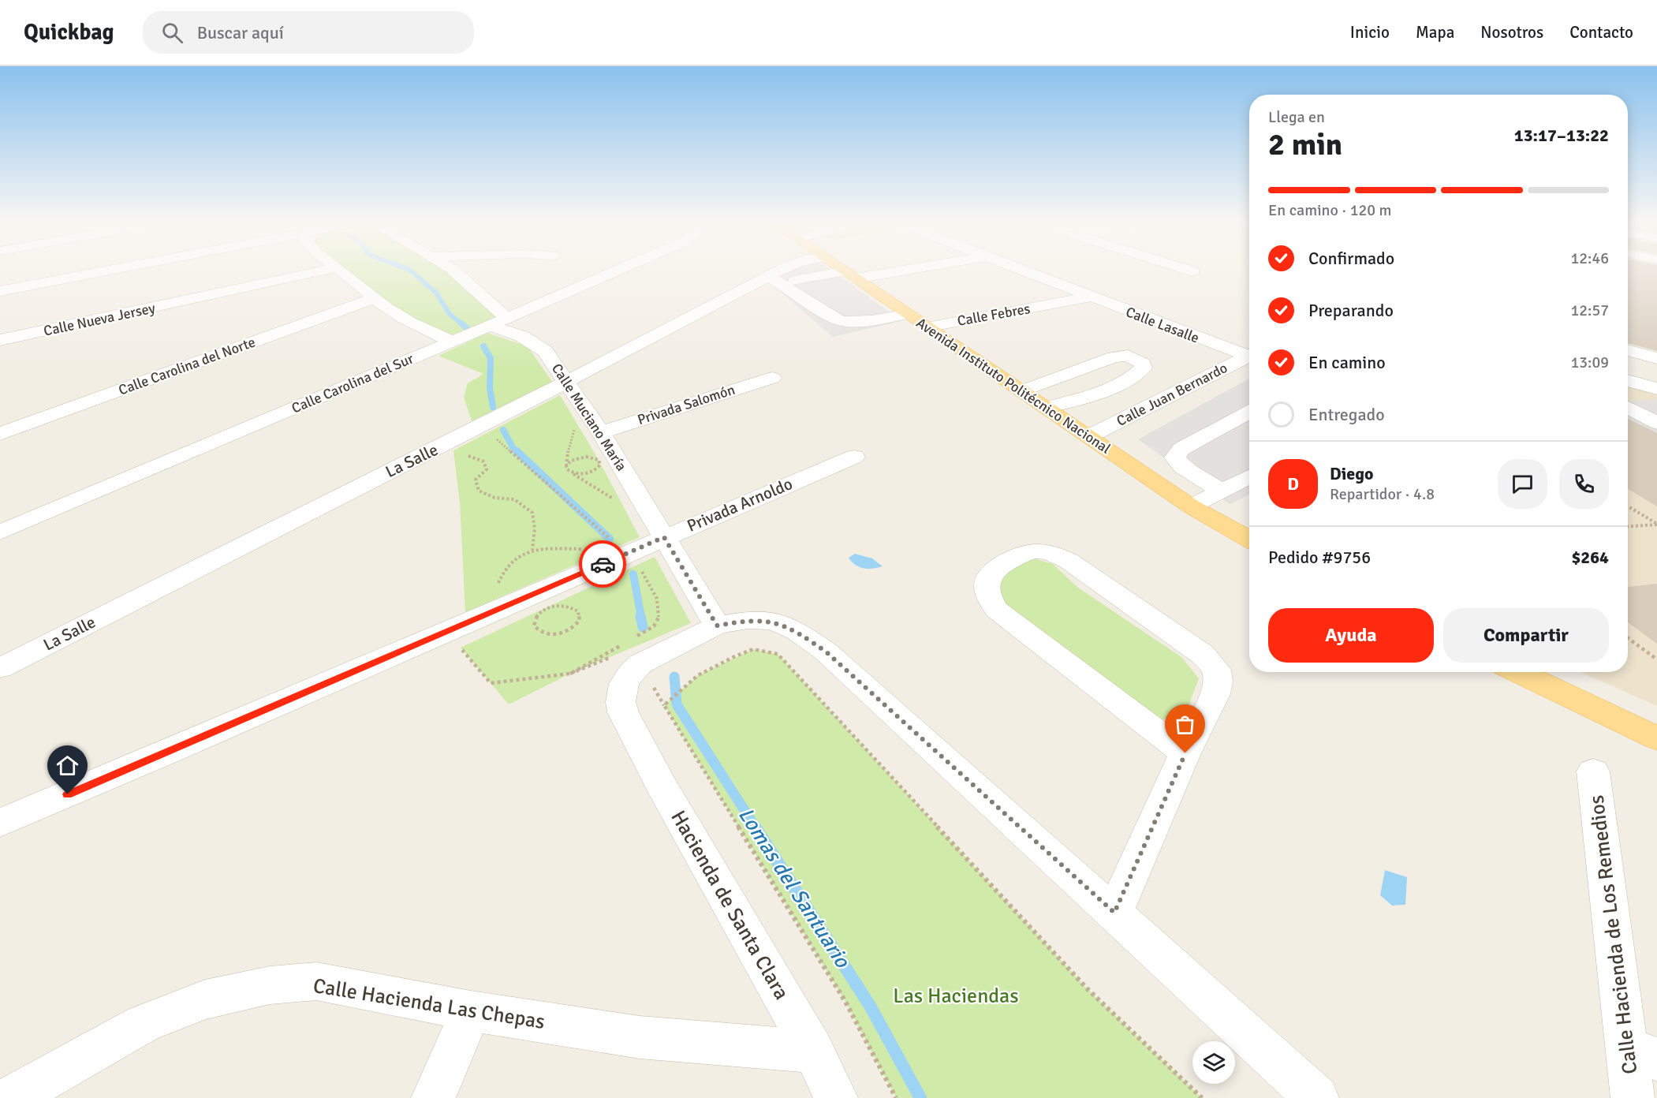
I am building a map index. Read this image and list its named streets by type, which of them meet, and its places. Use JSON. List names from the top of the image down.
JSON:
{
  "streets": {
    "main road": ["Avenida Instituto Politécnico Nacional"],
    "street": [
      "Calle Febres",
      "Calle Nueva Jersey",
      "Calle Lasalle",
      "Calle Carolina del Norte",
      "Calle Carolina del Sur",
      "Calle Juan Bernardo",
      "Privada Salomón",
      "Calle Muciano María",
      "La Salle",
      "Privada Arnoldo",
      "Hacienda de Santa Clara",
      "Calle Hacienda de Los Remedios",
      "Calle Hacienda Las Chepas"
    ]
  },
  "crossings": [
    ["Calle Febres", "Calle Lasalle"],
    ["Calle Febres", "Avenida Instituto Politécnico Nacional"],
    ["Calle Carolina del Sur", "Calle Muciano María"],
    ["Avenida Instituto Politécnico Nacional", "Calle Juan Bernardo"],
    ["Privada Salomón", "Calle Muciano María"],
    ["Calle Muciano María", "La Salle"],
    ["Calle Muciano María", "Privada Arnoldo"],
    ["Calle Muciano María", "Hacienda de Santa Clara"],
    ["Hacienda de Santa Clara", "Calle Hacienda Las Chepas"]
  ],
  "water": ["Lomas del Santuario"],
  "parks": ["Las Haciendas"],
  "page": {
    "header": "Quickbag",
    "search": "Buscar aquí",
    "nav": [
      "Inicio",
      "Mapa",
      "Nosotros",
      "Contacto"
    ],
    "heading": ["2 min", "Llega en", "13:17–13:22"],
    "panel": [
      "Diego",
      "Repartidor · 4.8",
      "Pedido #9756",
      "$264"
    ],
    "bar": "En camino · 120 m",
    "list": [
      ["Confirmado", "12:46"],
      ["Preparando", "12:57"],
      ["En camino", "13:09"],
      "Entregado"
    ],
    "round": "D",
    "buttons": ["Ayuda", "Compartir"]
  }
}
